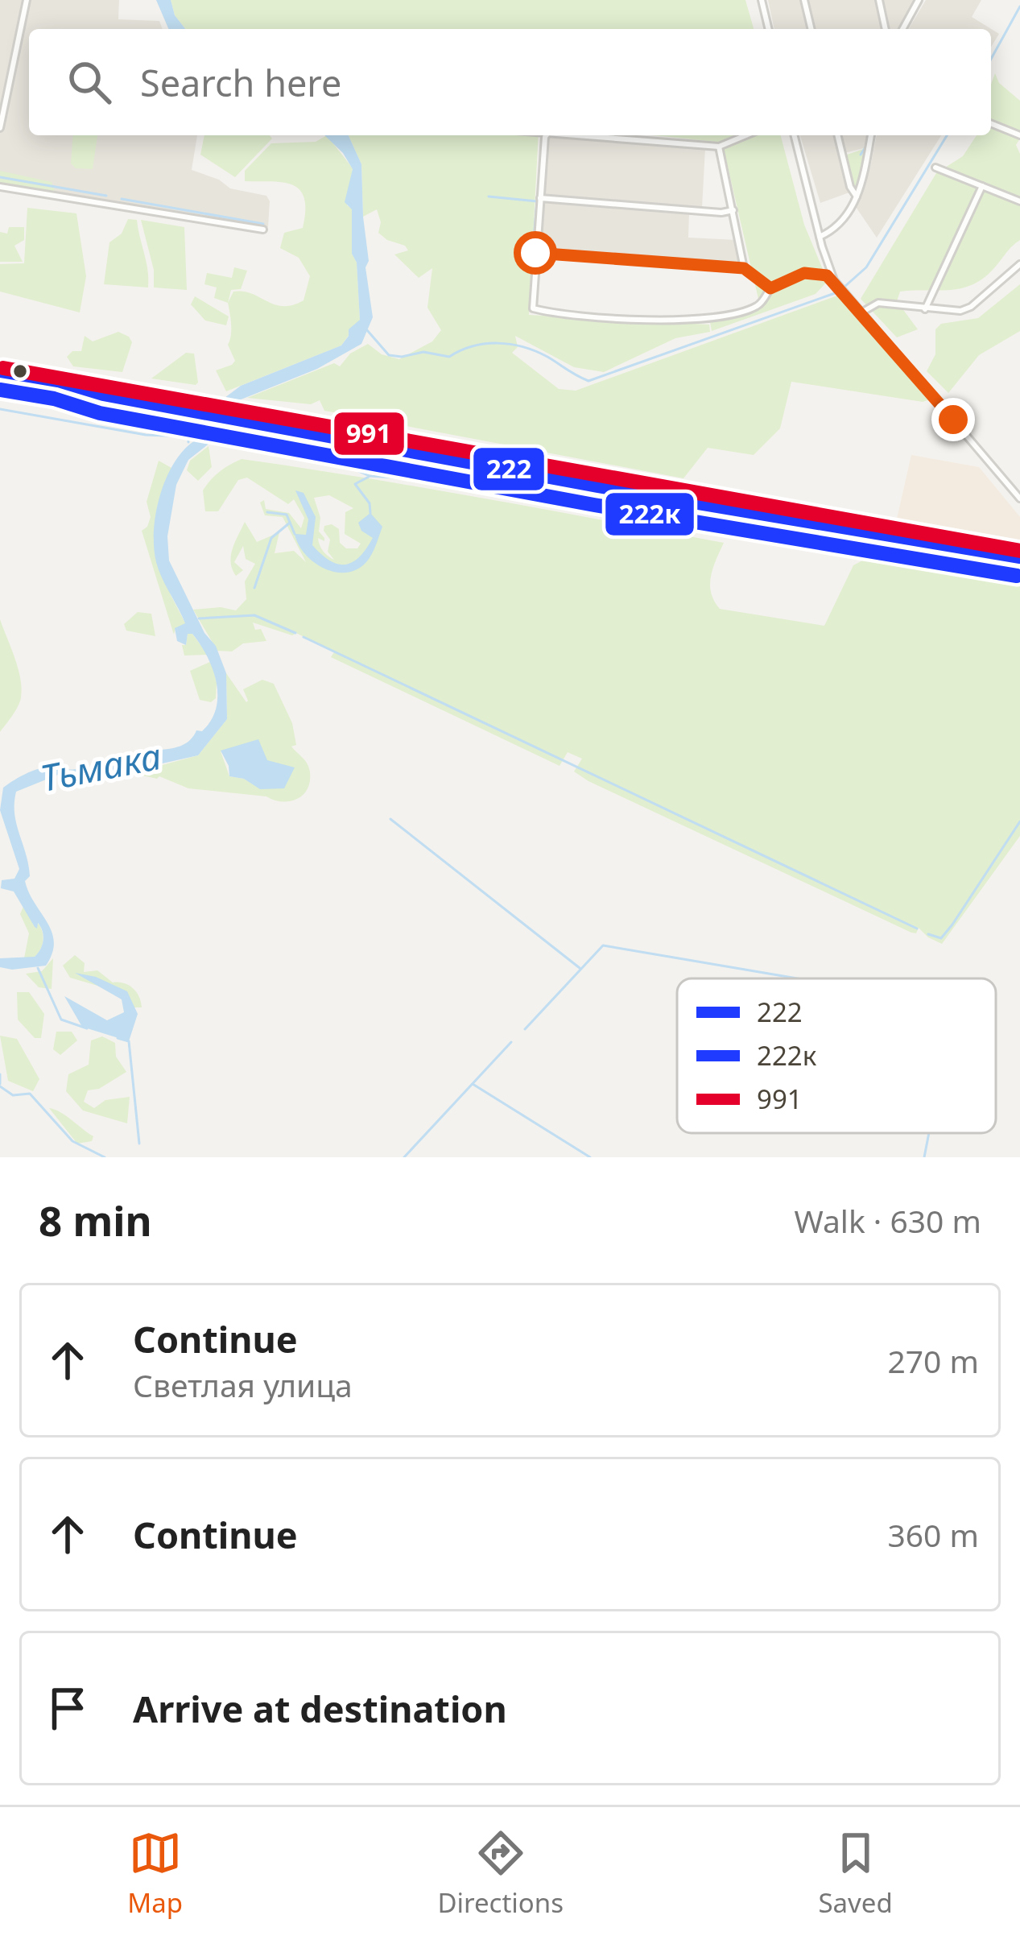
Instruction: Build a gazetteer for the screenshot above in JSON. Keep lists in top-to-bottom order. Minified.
{"water":["Тьмака"],"lines":["transit line 991","transit line 222","transit line 222к"],"legend":["222","222к","991"],"page":{"search":"Search here","heading":["8 min","Walk · 630 m"],"list":[["Continue","Светлая улица","270 m"],["Continue","360 m"],"Arrive at destination"],"nav":["Map","Directions","Saved"]}}
